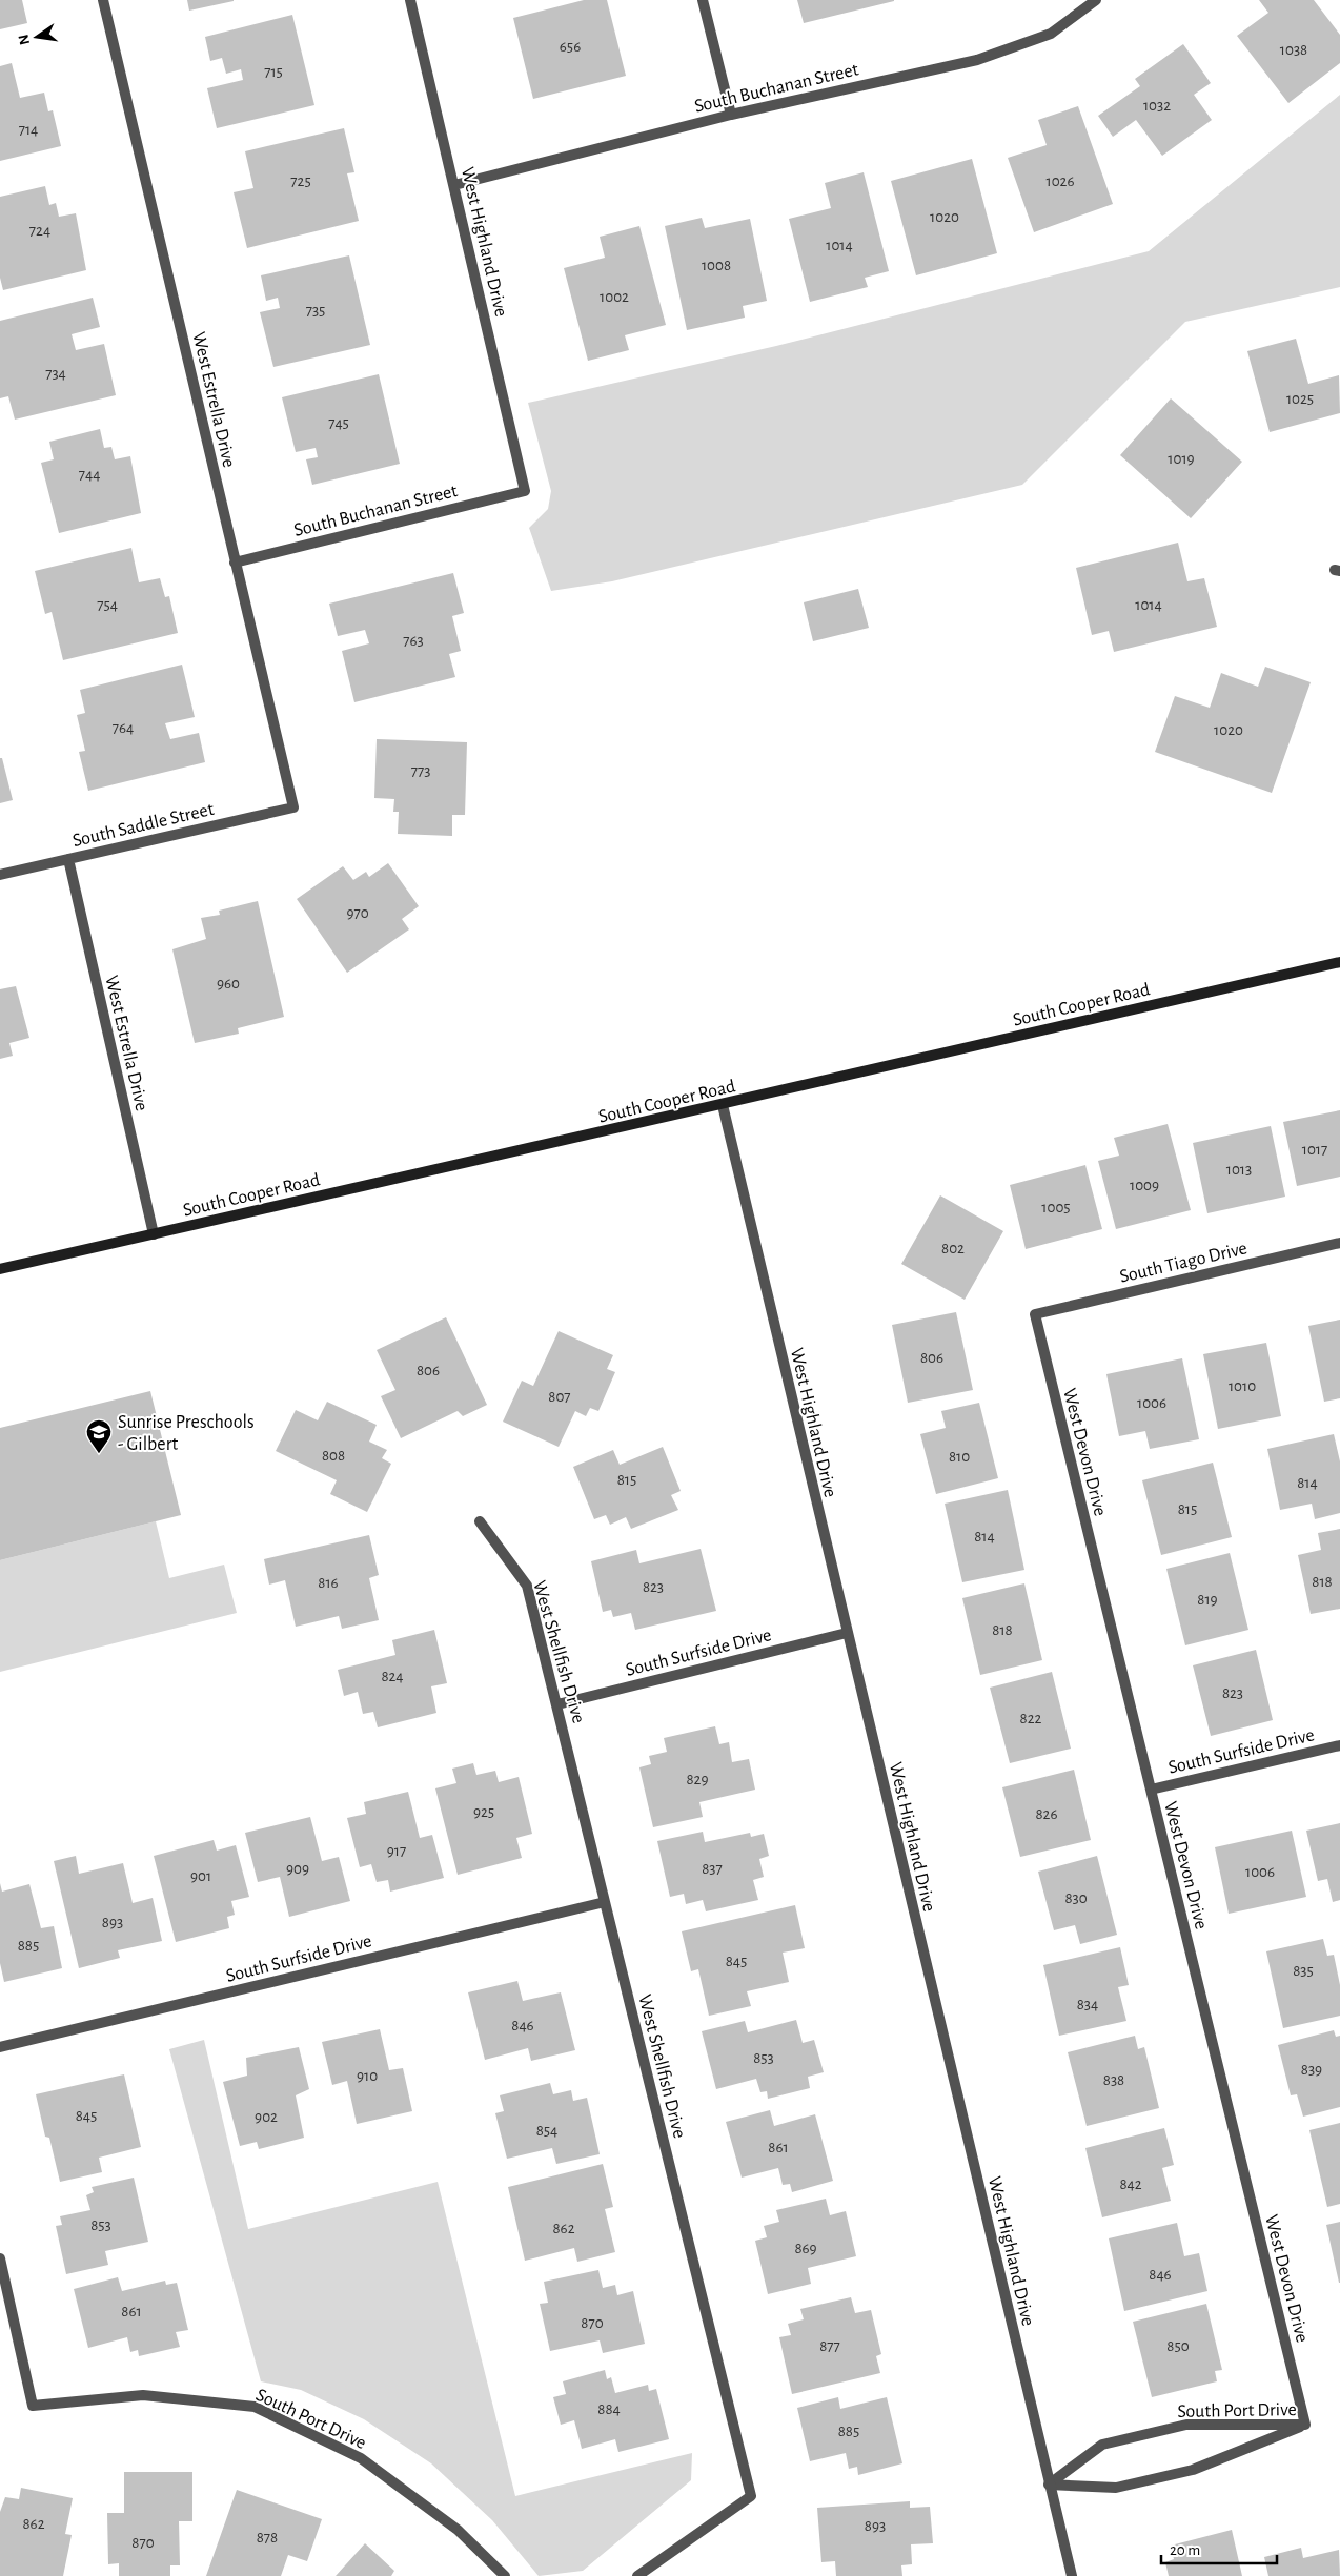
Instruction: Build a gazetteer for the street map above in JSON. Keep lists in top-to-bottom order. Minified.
{"streets":{"main road":["South Cooper Road"],"street":["South Buchanan Street","West Highland Drive","West Estrella Drive","South Saddle Street","South Tiago Drive","West Devon Drive","West Shellfish Drive","South Surfside Drive","South Port Drive"]},"crossings":[["South Buchanan Street","West Highland Drive"],["South Buchanan Street","West Estrella Drive"],["West Highland Drive","South Cooper Road"],["West Highland Drive","South Surfside Drive"],["West Highland Drive","South Port Drive"],["West Estrella Drive","South Saddle Street"],["West Estrella Drive","South Cooper Road"],["South Tiago Drive","West Devon Drive"],["West Devon Drive","South Surfside Drive"],["West Devon Drive","South Port Drive"],["West Shellfish Drive","South Surfside Drive"]],"places":{"school or university":["Sunrise Preschools - Gilbert"]},"house_numbers":["656","1038","715","1032","714","725","1026","1020","724","1014","1008","1002","735","734","1025","745","1019","744","754","1014","763","764","1020","773","970","960","1017","1013","1009","1005","802","806","806","1010","807","1006","808","810","815","814","815","814","818","816","823","819","818","824","823","822","829","925","826","917","909","837","1006","901","830","893","885","845","835","834","846","853","839","910","838","845","902","854","861","842","853","862","869","846","861","870","877","850","884","885","862","893","878","870"],"scale_bar":"20 m","north":"left"}
